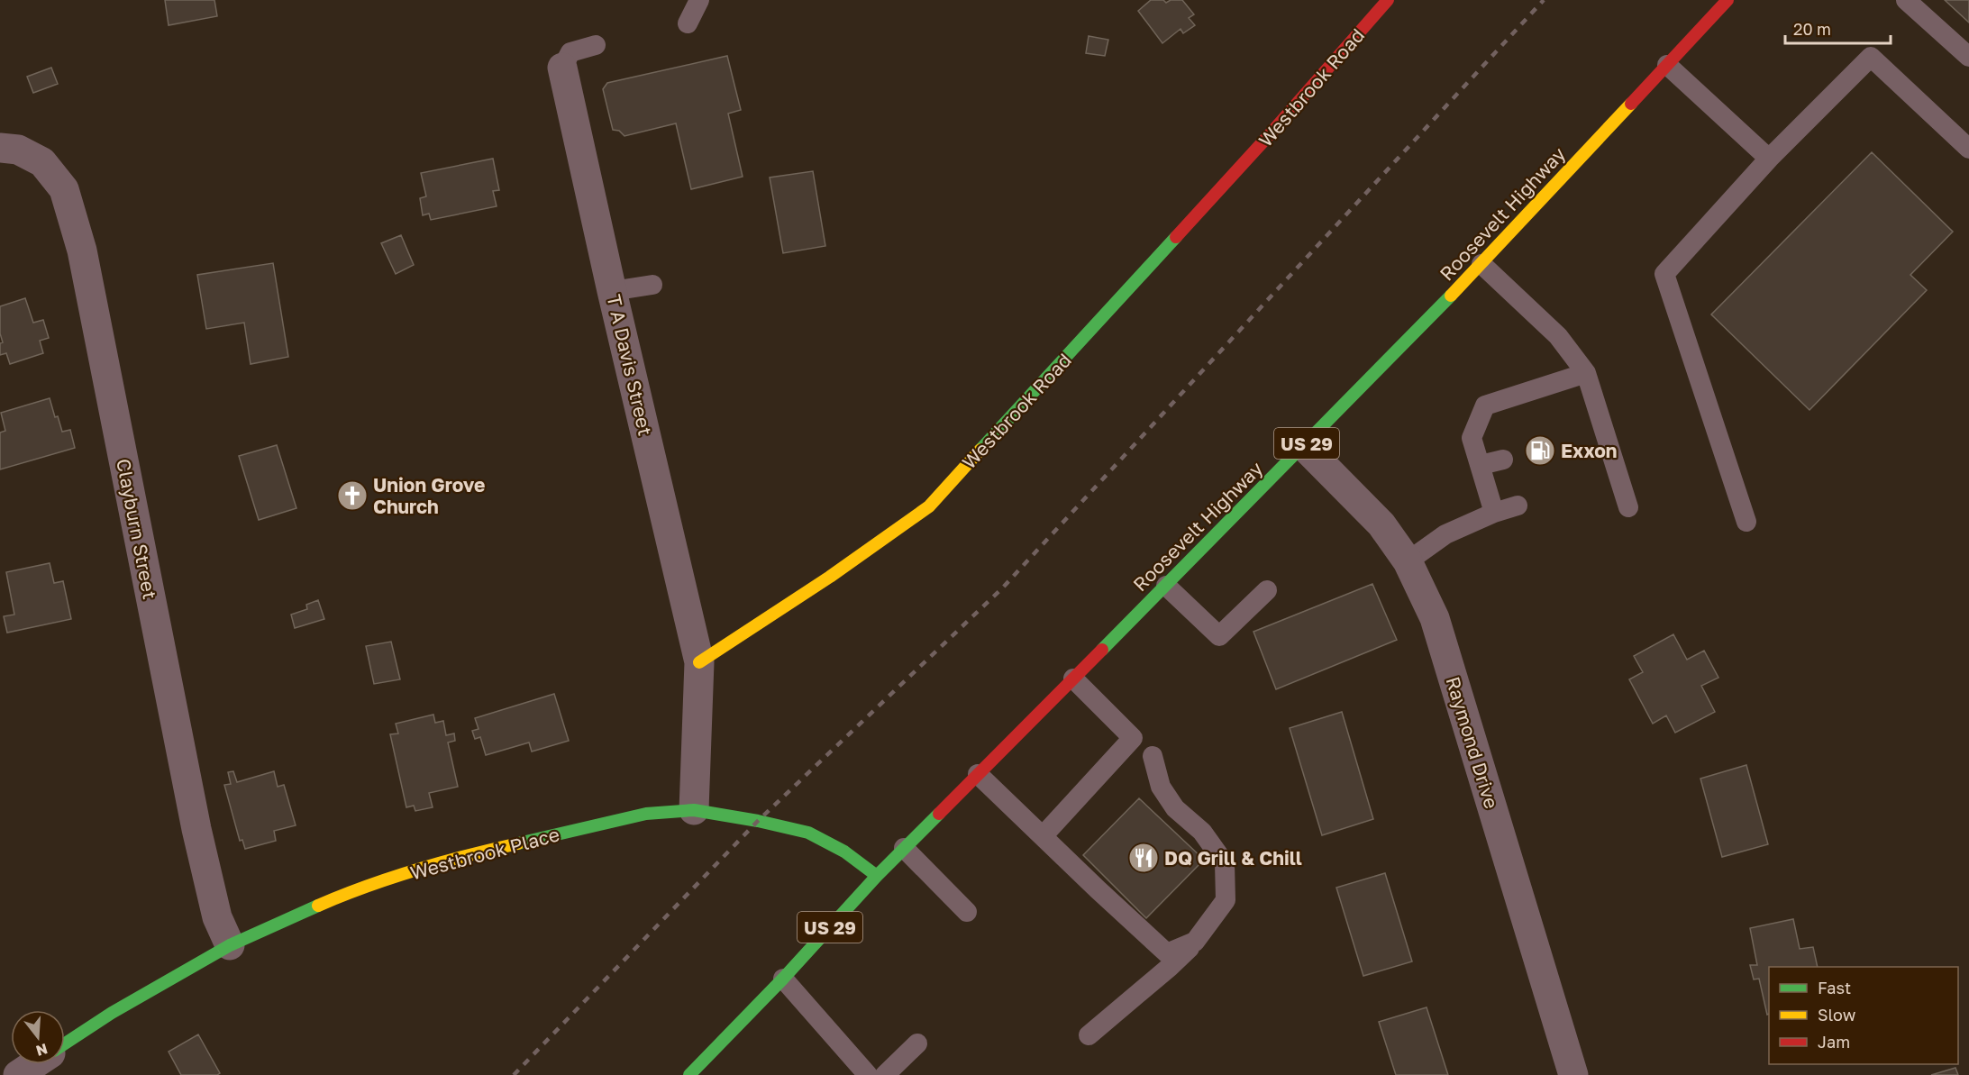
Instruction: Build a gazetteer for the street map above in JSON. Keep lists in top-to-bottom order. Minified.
{"streets":{"street":["Westbrook Road","Roosevelt Highway","T A Davis Street","US 29","Clayburn Street","Raymond Drive","Westbrook Place"]},"crossings":[["Westbrook Road","T A Davis Street"],["Roosevelt Highway","Raymond Drive"],["Roosevelt Highway","Westbrook Place"],["Clayburn Street","Westbrook Place"]],"places":{"fuel station":["Exxon"],"church":["Union Grove Church"],"restaurant":["DQ Grill & Chill"]},"legend":["Fast","Slow","Jam"],"scale_bar":"20 m","north":"bottom"}
